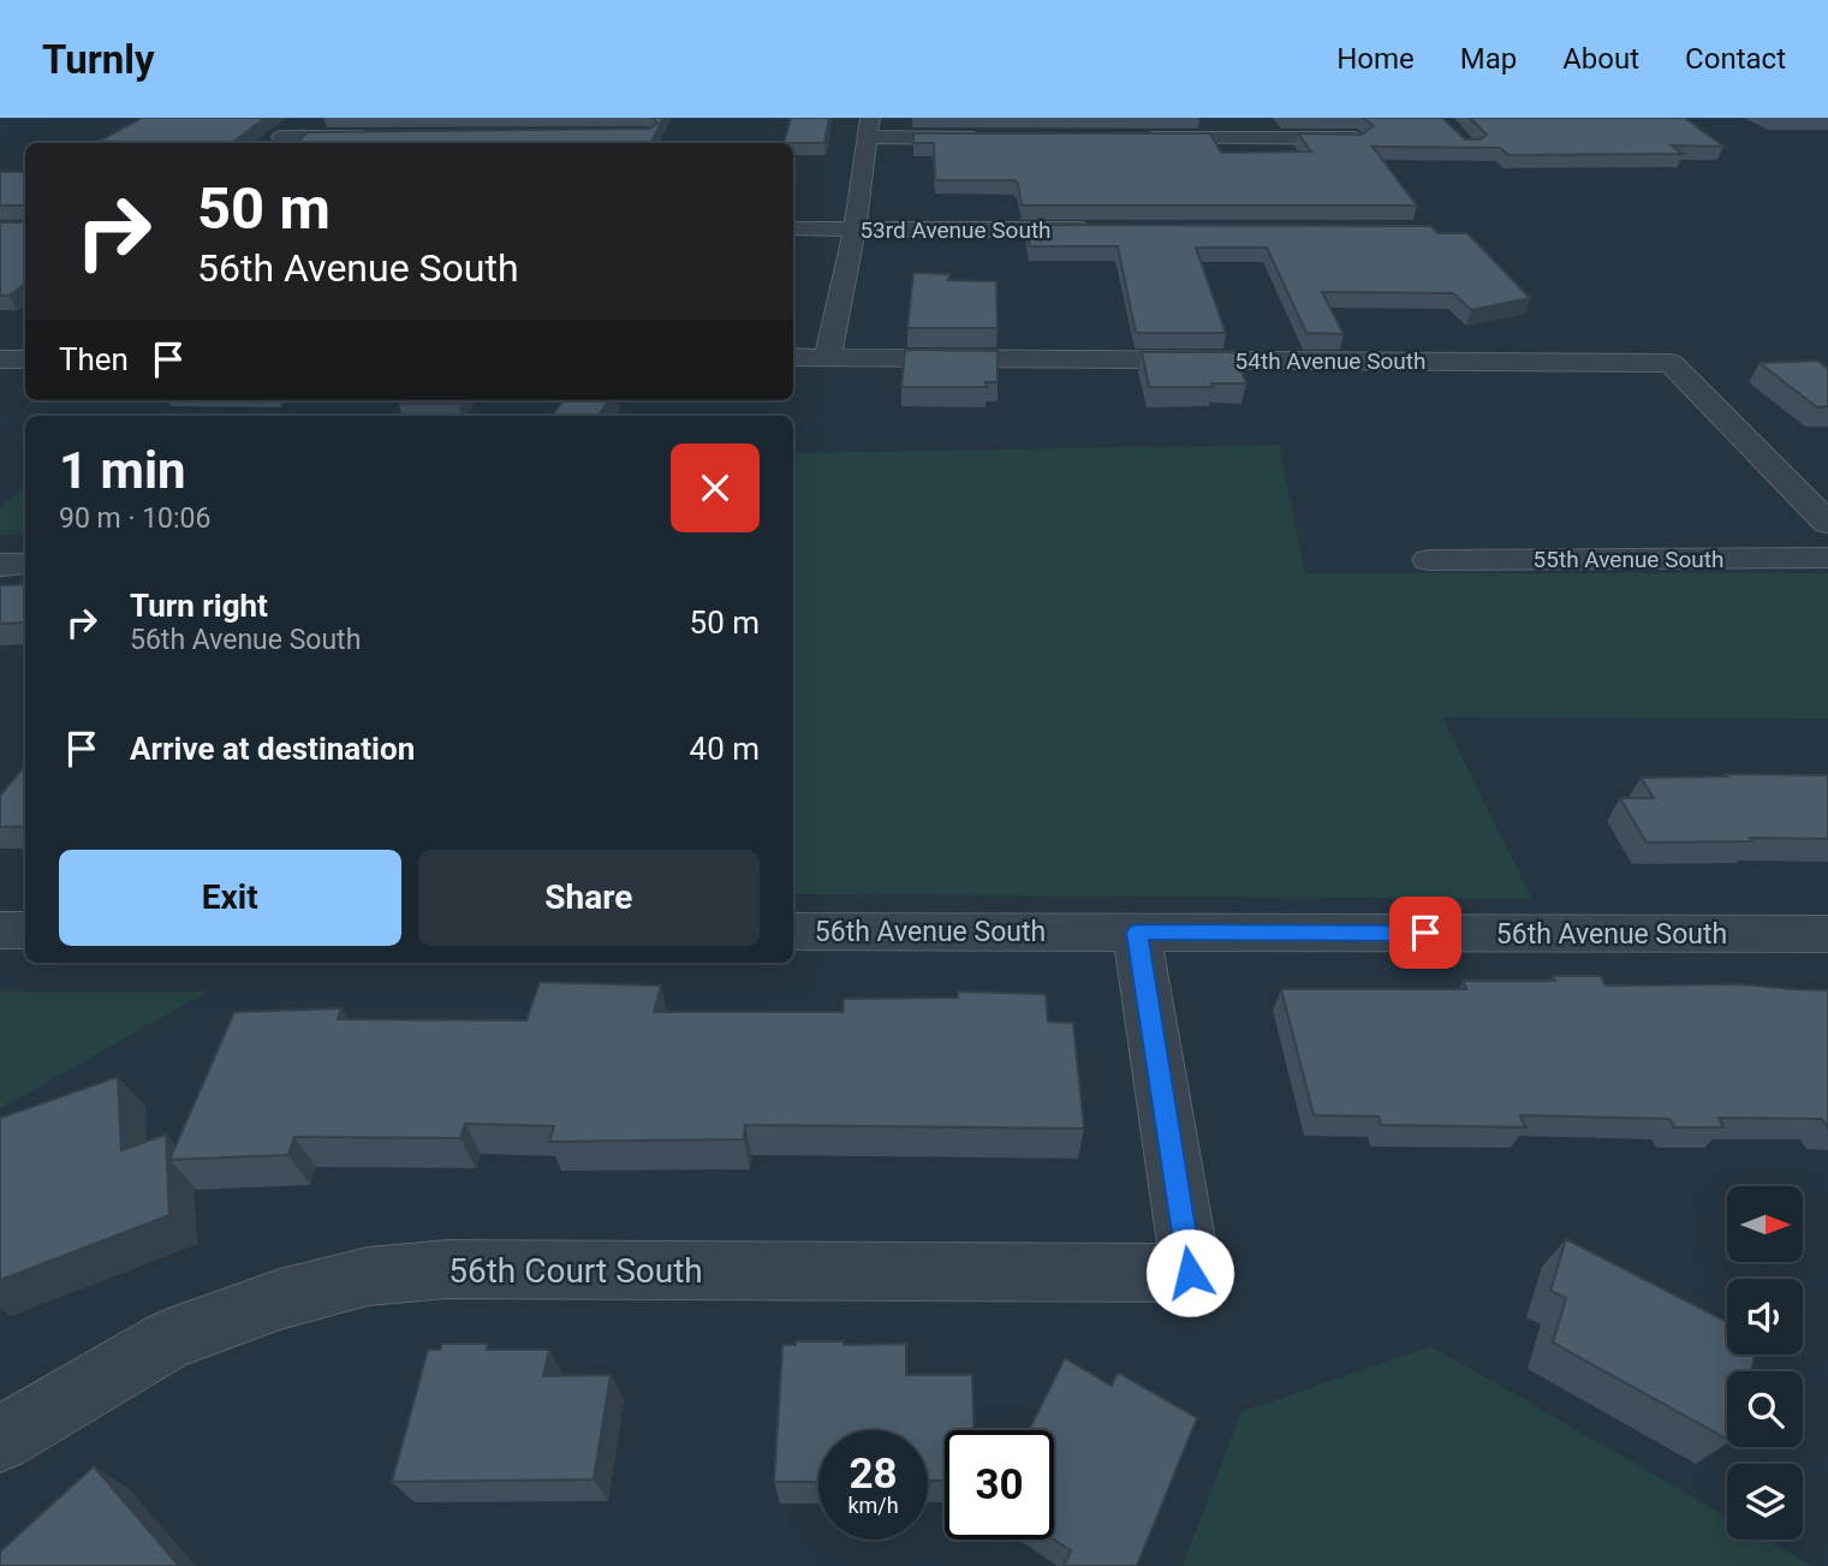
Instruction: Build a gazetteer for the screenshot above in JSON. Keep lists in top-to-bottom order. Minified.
{"streets":{"street":["53rd Avenue South","54th Avenue South","55th Avenue South","56th Avenue South","56th Court South"]},"crossings":[["56th Avenue South","56th Court South"]],"north":"right","page":{"header":"Turnly","nav":["Home","Map","About","Contact"],"turn":["50 m","56th Avenue South"],"then":"Then","heading":["1 min","90 m · 10:06"],"list":[{"name":"Turn right","note":"56th Avenue South","value":"50 m"},{"name":"Arrive at destination","value":"40 m"}],"buttons":["Exit","Share"],"speed":"28 km/h","limit":"30"}}
